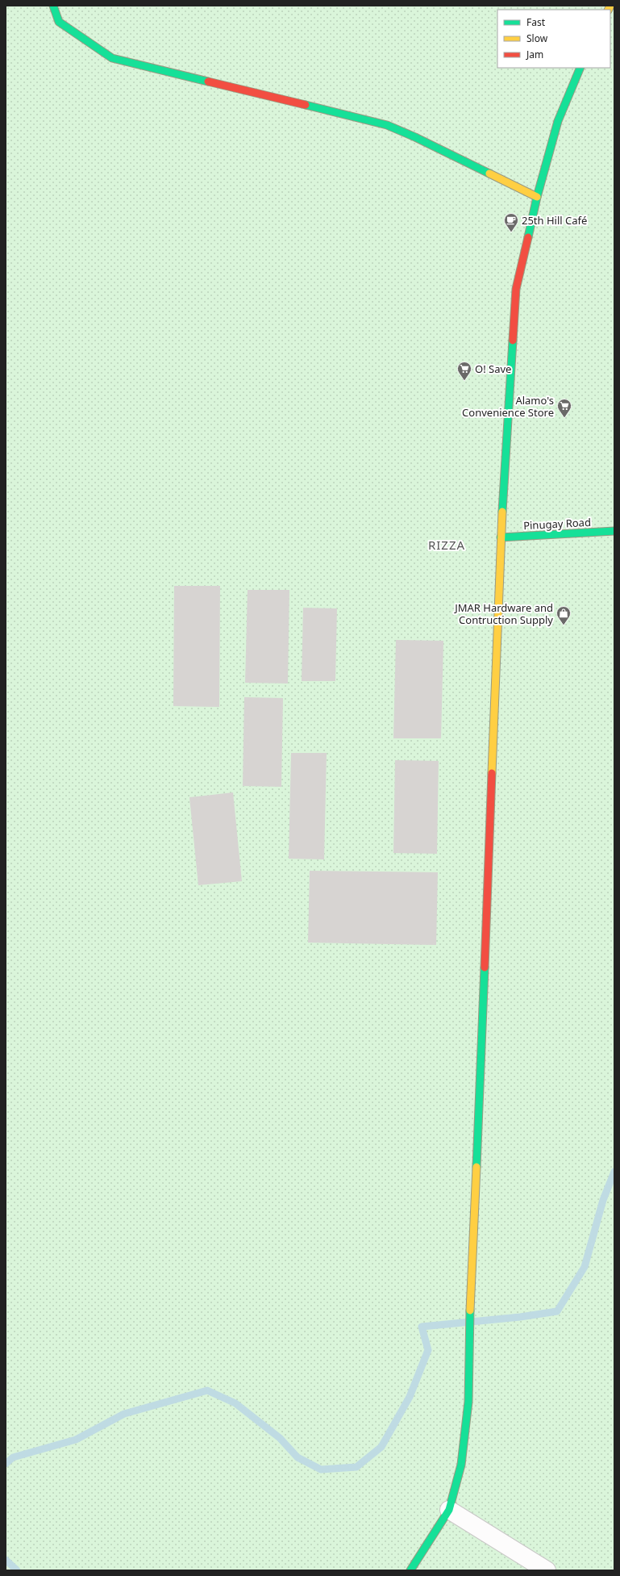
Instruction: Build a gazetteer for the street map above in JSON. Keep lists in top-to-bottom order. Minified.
{"streets":{"main road":["Pinugay Road"]},"districts":["RIZZA"],"places":{"cafe":["25th Hill Café"],"supermarket":["O! Save","Alamo's Convenience Store"],"shop":["JMAR Hardware and Contruction Supply"]},"legend":["Fast","Slow","Jam"]}
